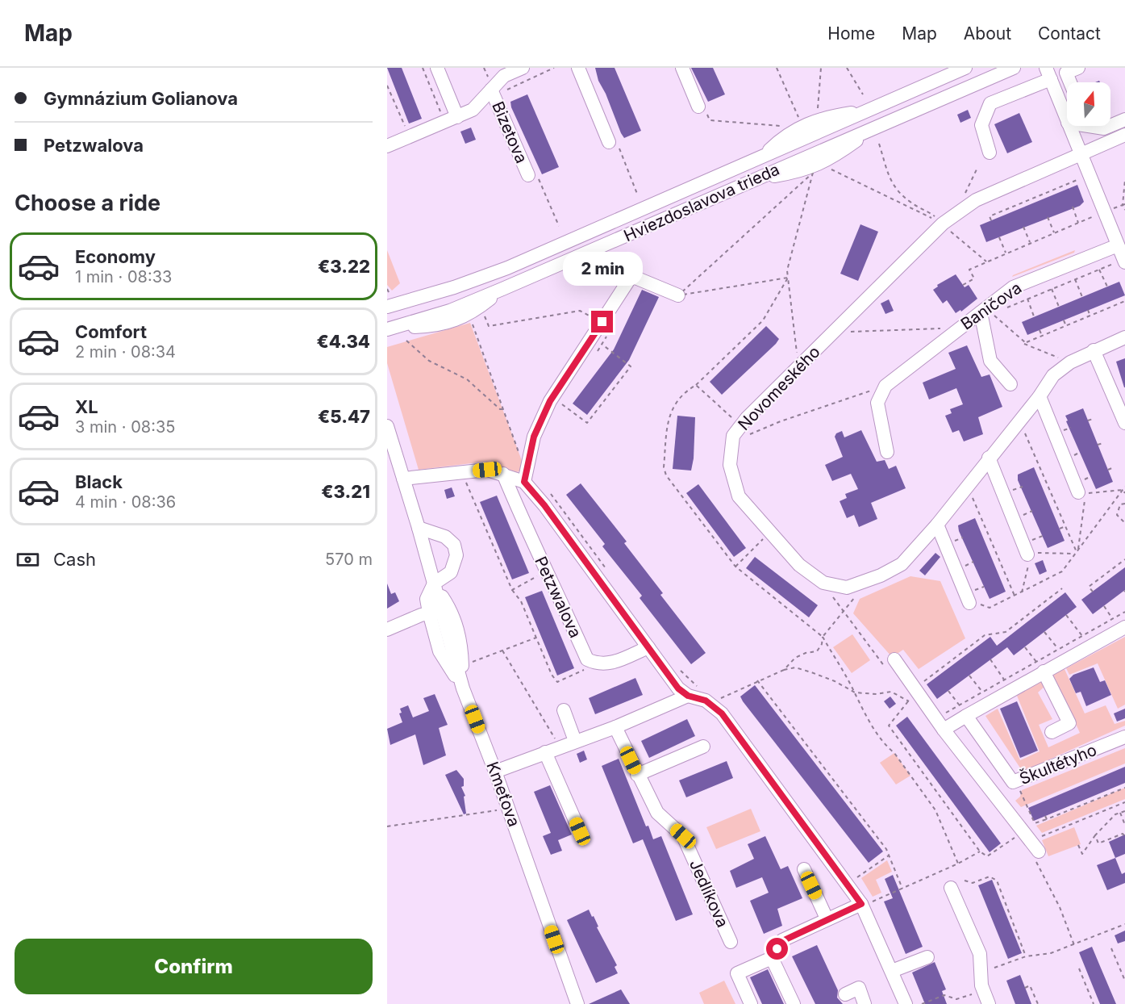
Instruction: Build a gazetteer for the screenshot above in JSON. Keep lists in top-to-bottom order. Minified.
{"streets":{"street":["Bizetova","Hviezdoslavova trieda","Baničova","Novomeského","Petzwalova","Škultétyho","Kmeťova","Jedlíkova"]},"north":"top","page":{"header":"Map","nav":["Home","Map","About","Contact"],"banner":["Gymnázium Golianova","Petzwalova"],"heading":"Choose a ride","list":[{"name":"Economy","note":"1 min · 08:33","value":"€3.22"},{"name":"Comfort","note":"2 min · 08:34","value":"€4.34"},{"name":"XL","note":"3 min · 08:35","value":"€5.47"},{"name":"Black","note":"4 min · 08:36","value":"€3.21"}],"bubble":"2 min","pay":["Cash","570 m"],"buttons":"Confirm"}}
